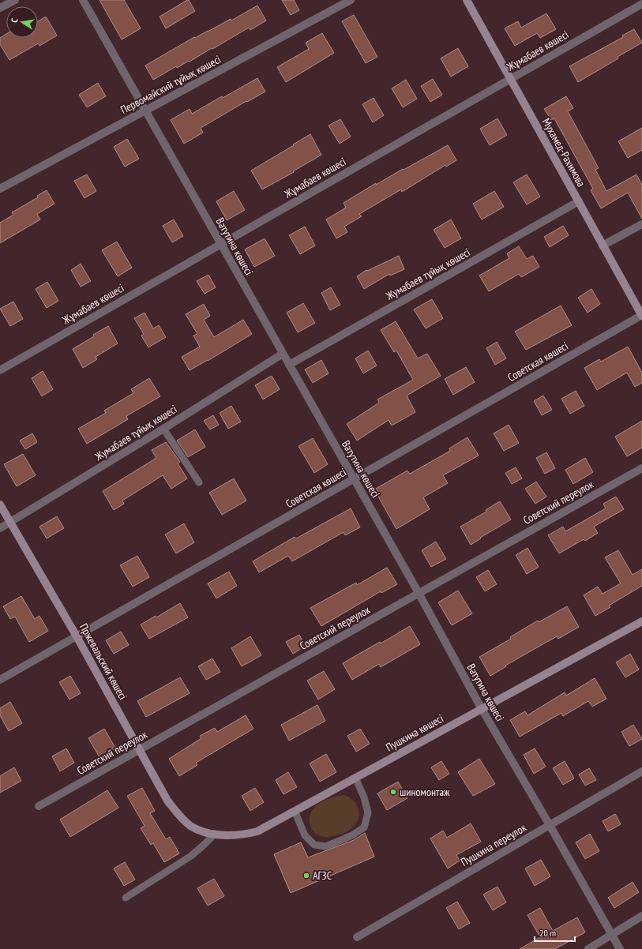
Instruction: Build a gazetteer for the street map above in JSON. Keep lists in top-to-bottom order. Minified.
{"streets":{"street":["Жұмабаев көшесі","Первомайский тұйық көшесі","Мухамед-Рахимова","Ватутина көшесі","Жумабаев тұйық көшесі","Советская көшесі","Советский переулок","Пржевальский көшесі","Пушкина көшесі","Пушкина переулок"]},"crossings":[["Жұмабаев көшесі","Мухамед-Рахимова"],["Жұмабаев көшесі","Ватутина көшесі"],["Первомайский тұйық көшесі","Ватутина көшесі"],["Мухамед-Рахимова","Жумабаев тұйық көшесі"],["Мухамед-Рахимова","Советская көшесі"],["Ватутина көшесі","Жумабаев тұйық көшесі"],["Ватутина көшесі","Советская көшесі"],["Ватутина көшесі","Советский переулок"],["Ватутина көшесі","Пушкина көшесі"],["Ватутина көшесі","Пушкина переулок"],["Жумабаев тұйық көшесі","Пржевальский көшесі"],["Советская көшесі","Пржевальский көшесі"],["Советский переулок","Пржевальский көшесі"],["Пржевальский көшесі","Пушкина көшесі"]],"places":["шиномонтаж","АГЗС"],"scale_bar":"20 m","north":"left"}
